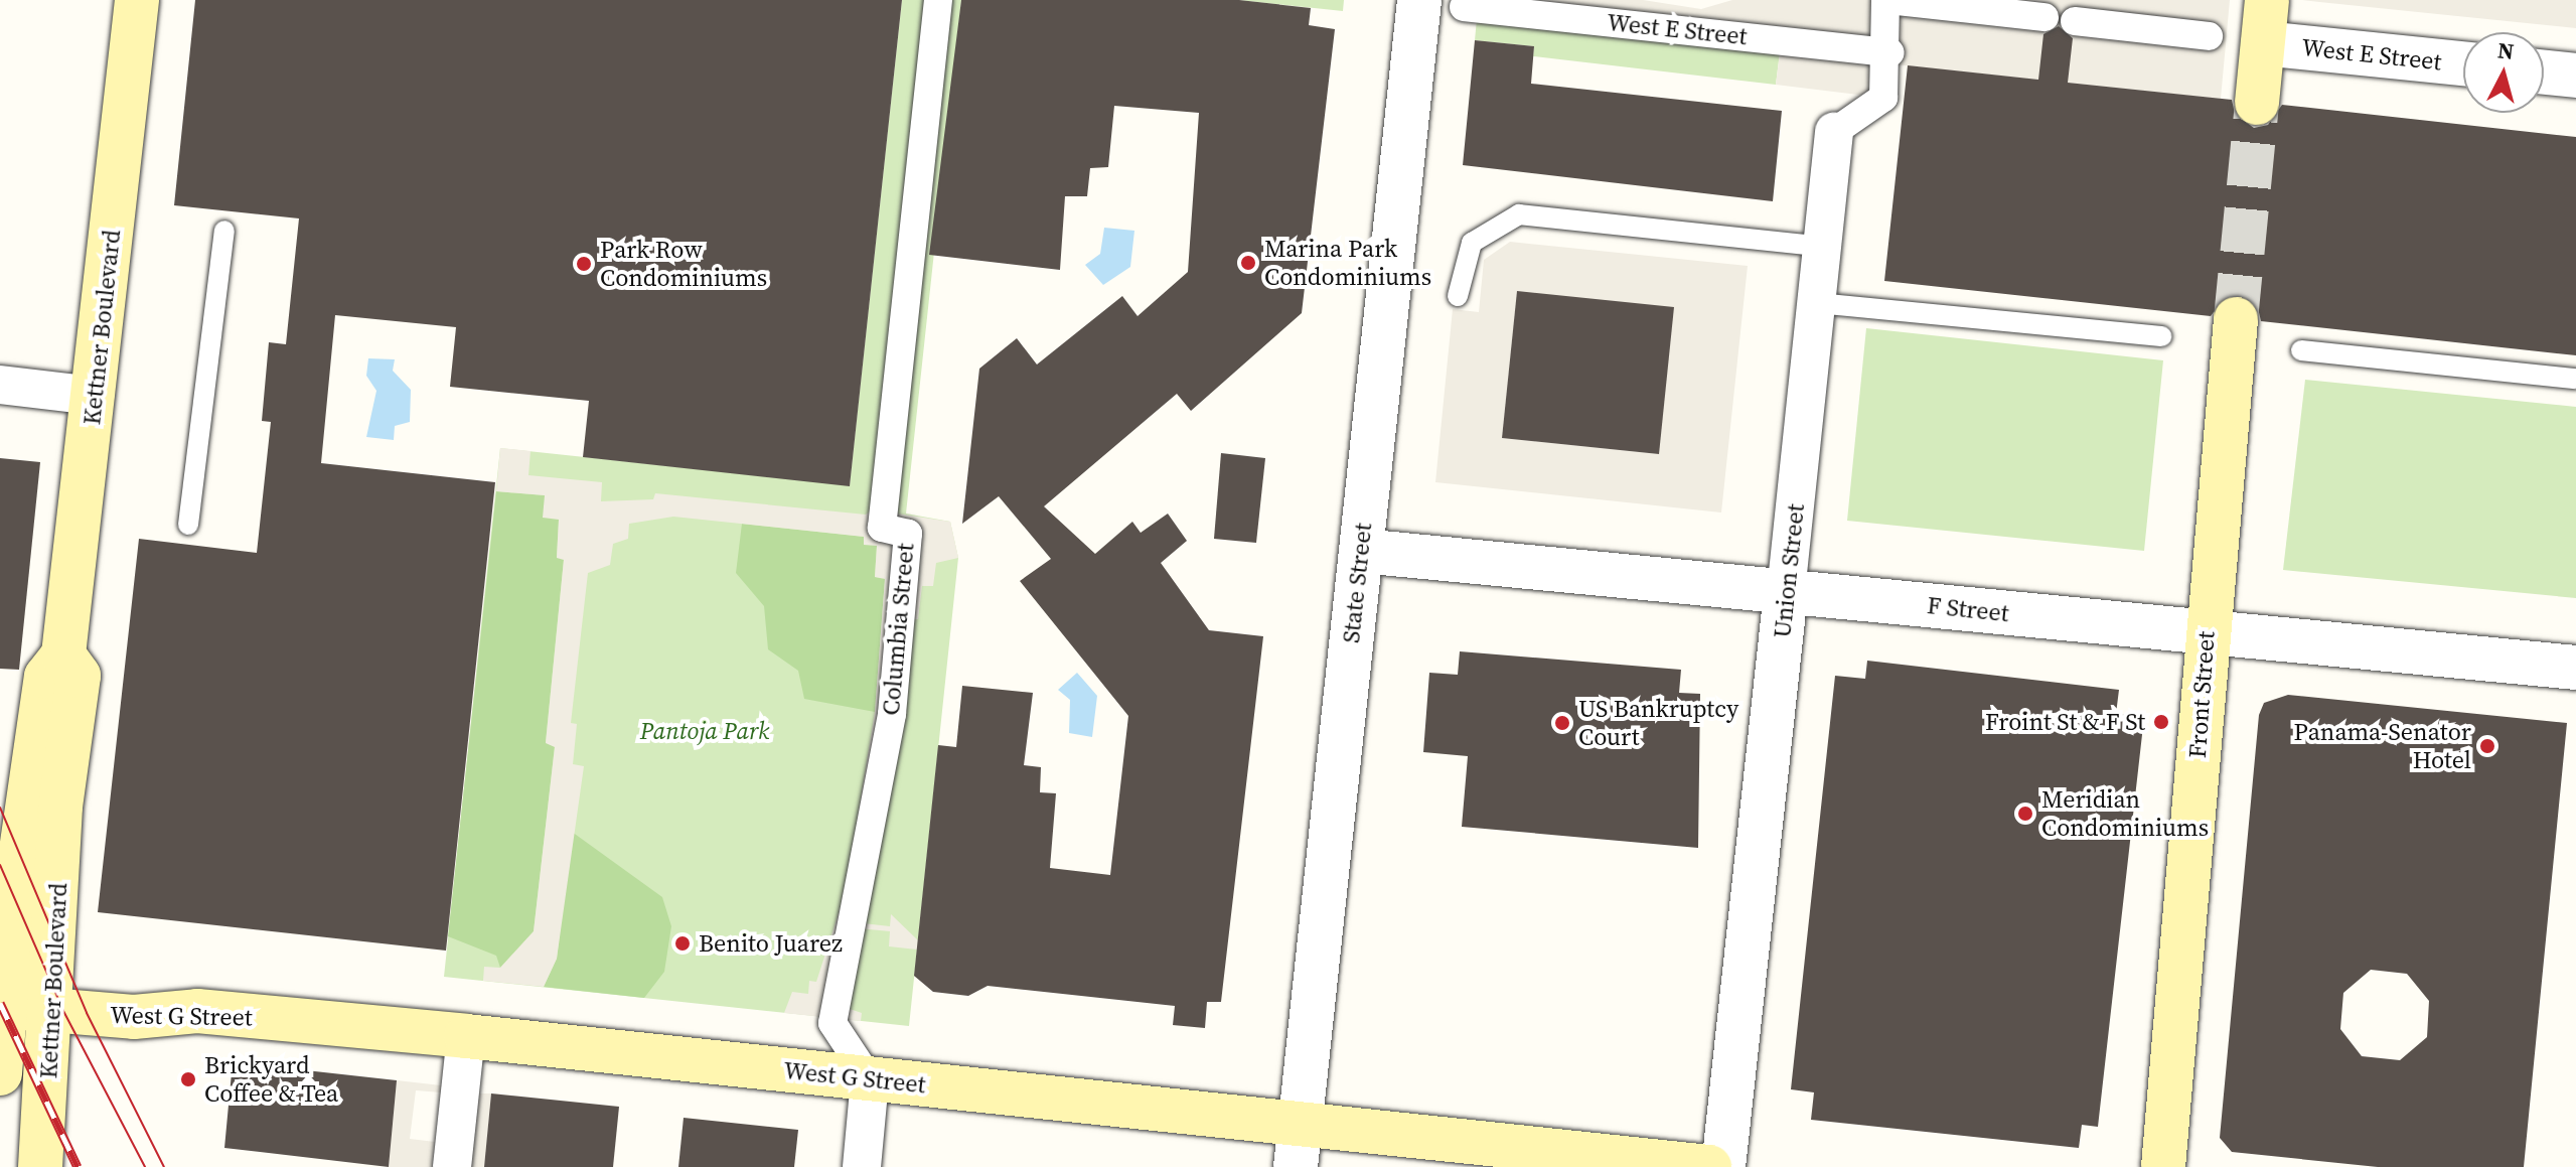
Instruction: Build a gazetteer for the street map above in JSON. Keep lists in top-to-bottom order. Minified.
{"streets":{"main road":["Kettner Boulevard","Front Street","West G Street"],"street":["West E Street","Union Street","State Street","F Street","Columbia Street"]},"crossings":[["West E Street","Union Street"],["Kettner Boulevard","West G Street"],["Union Street","F Street"],["State Street","F Street"],["State Street","West G Street"],["F Street","Front Street"],["Columbia Street","West G Street"]],"parks":["Pantoja Park"],"places":["Marina Park Condominiums","Park Row Condominiums","Froint St & F St","US Bankruptcy Court","Panama-Senator Hotel","Meridian Condominiums","Benito Juarez","Brickyard Coffee & Tea"],"north":"top"}
